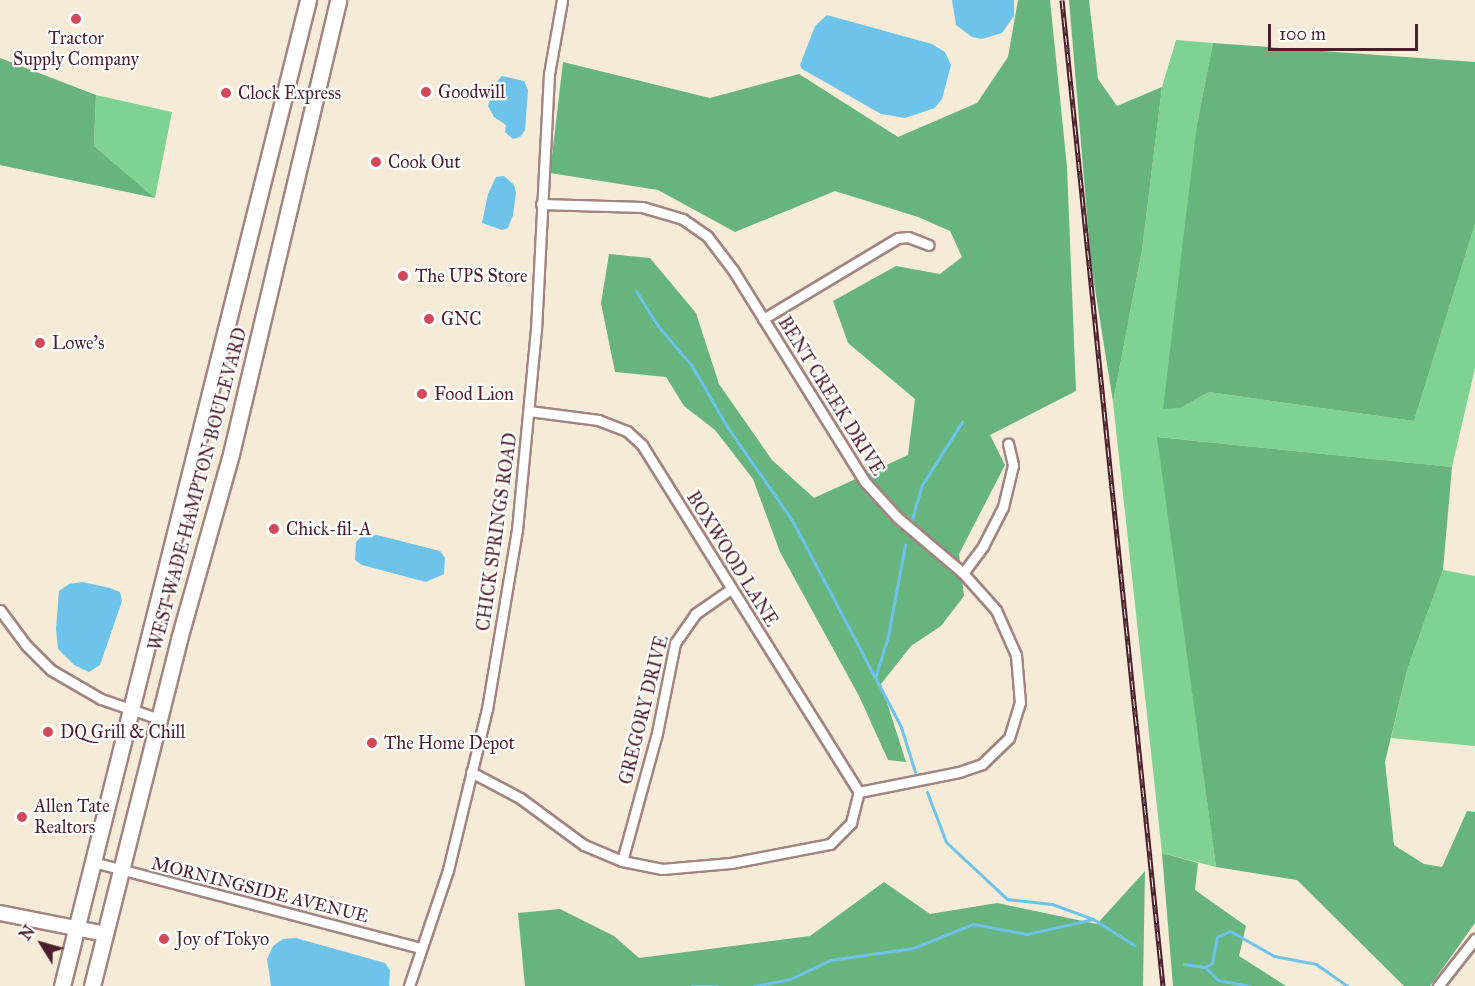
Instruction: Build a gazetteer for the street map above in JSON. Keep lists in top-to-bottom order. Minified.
{"streets":{"main road":["WEST WADE HAMPTON BOULEVARD"],"street":["BENT CREEK DRIVE","CHICK SPRINGS ROAD","BOXWOOD LANE","GREGORY DRIVE","MORNINGSIDE AVENUE"]},"crossings":[["BENT CREEK DRIVE","CHICK SPRINGS ROAD"],["BENT CREEK DRIVE","BOXWOOD LANE"],["WEST WADE HAMPTON BOULEVARD","MORNINGSIDE AVENUE"],["CHICK SPRINGS ROAD","BOXWOOD LANE"],["CHICK SPRINGS ROAD","MORNINGSIDE AVENUE"],["BOXWOOD LANE","GREGORY DRIVE"]],"places":["Tractor Supply Company","Goodwill","Clock Express","Cook Out","The UPS Store","GNC","Lowe's","Food Lion","Chick-fil-A","DQ Grill & Chill","The Home Depot","Allen Tate Realtors","Joy of Tokyo"],"scale_bar":"100 m","north":"top left"}
